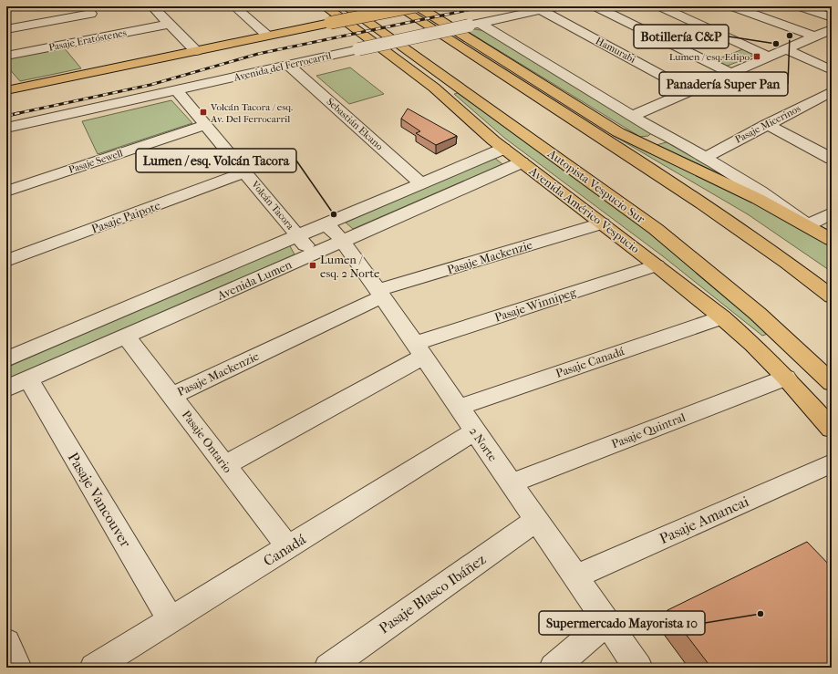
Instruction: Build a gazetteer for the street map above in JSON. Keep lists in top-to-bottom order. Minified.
{"streets":{"main road":["Autopista Vespucio Sur","Avenida Américo Vespucio"],"street":["Pasaje Eratóstenes","Hamurabi","Avenida del Ferrocarril","Sebastián Elcano","Pasaje Micerinos","Pasaje Sewell","Volcán Tacora","Pasaje Paipote","Pasaje Mackenzie","Avenida Lumen","Pasaje Winnipeg","Pasaje Canadá","Pasaje Quintral","Pasaje Ontario","2 Norte","Pasaje Vancouver","Pasaje Amancai","Canadá","Pasaje Blasco Ibáñez"]},"crossings":[["Hamurabi","Avenida del Ferrocarril"],["Avenida del Ferrocarril","Sebastián Elcano"],["Avenida del Ferrocarril","Volcán Tacora"],["Sebastián Elcano","Avenida Lumen"],["Pasaje Sewell","Volcán Tacora"],["Volcán Tacora","Pasaje Paipote"],["Volcán Tacora","Avenida Lumen"],["Avenida Américo Vespucio","Pasaje Mackenzie"],["Avenida Américo Vespucio","Avenida Lumen"],["Avenida Américo Vespucio","Pasaje Winnipeg"],["Avenida Américo Vespucio","Pasaje Canadá"],["Avenida Américo Vespucio","Pasaje Quintral"],["Pasaje Mackenzie","Pasaje Ontario"],["Pasaje Mackenzie","2 Norte"],["Avenida Lumen","Pasaje Ontario"],["Avenida Lumen","2 Norte"],["Avenida Lumen","Pasaje Vancouver"],["Pasaje Winnipeg","Pasaje Ontario"],["Pasaje Winnipeg","2 Norte"],["Pasaje Canadá","2 Norte"],["Pasaje Quintral","2 Norte"],["Pasaje Ontario","Canadá"],["2 Norte","Pasaje Amancai"],["2 Norte","Canadá"],["2 Norte","Pasaje Blasco Ibáñez"],["Pasaje Vancouver","Canadá"]],"places":{"other":["Panadería Super Pan","Botillería C&P","Lumen / esq. Volcán Tacora","Supermercado Mayorista 10"],"transit":["Lumen / esq. Edipo","Volcán Tacora / esq. Av. Del Ferrocarril","Lumen / esq. 2 Norte"]}}
